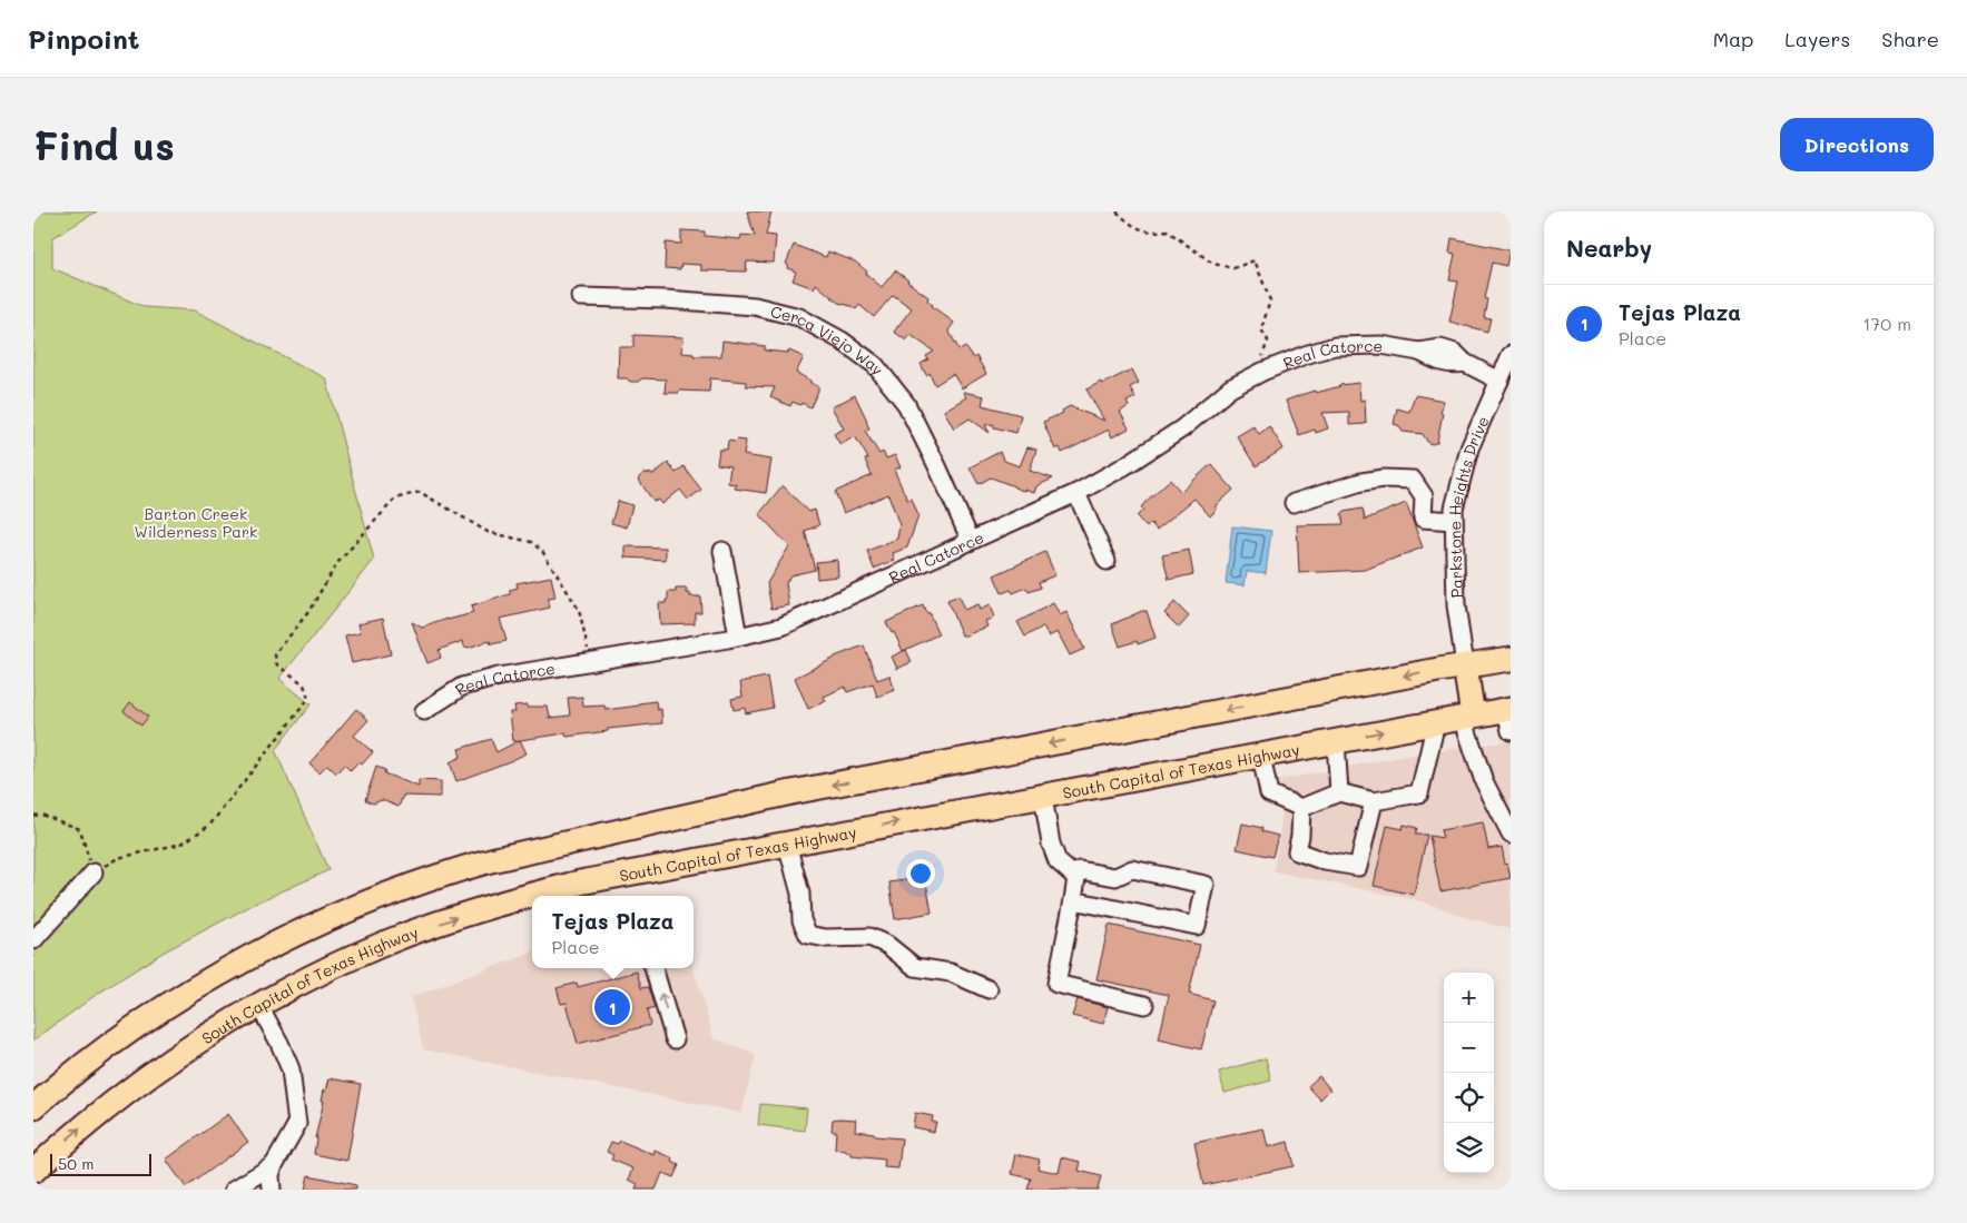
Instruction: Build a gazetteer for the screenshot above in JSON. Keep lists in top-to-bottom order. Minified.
{"streets":{"highway":["South Capital of Texas Highway"],"street":["Cerca Viejo Way","Real Catorce","Parkstone Heights Drive"]},"crossings":[["Cerca Viejo Way","Real Catorce"],["Real Catorce","Parkstone Heights Drive"]],"parks":["Barton Creek Wilderness Park"],"scale_bar":"50 m","page":{"header":"Pinpoint","nav":["Map","Layers","Share"],"buttons":"Directions","title":"Find us","heading":"Nearby","list":[{"mark":"1","name":"Tejas Plaza","note":"Place","value":"170 m"}],"popup":["Tejas Plaza","Place"],"map_buttons":["+","−"],"pins":"1","scale":"50 m"}}
